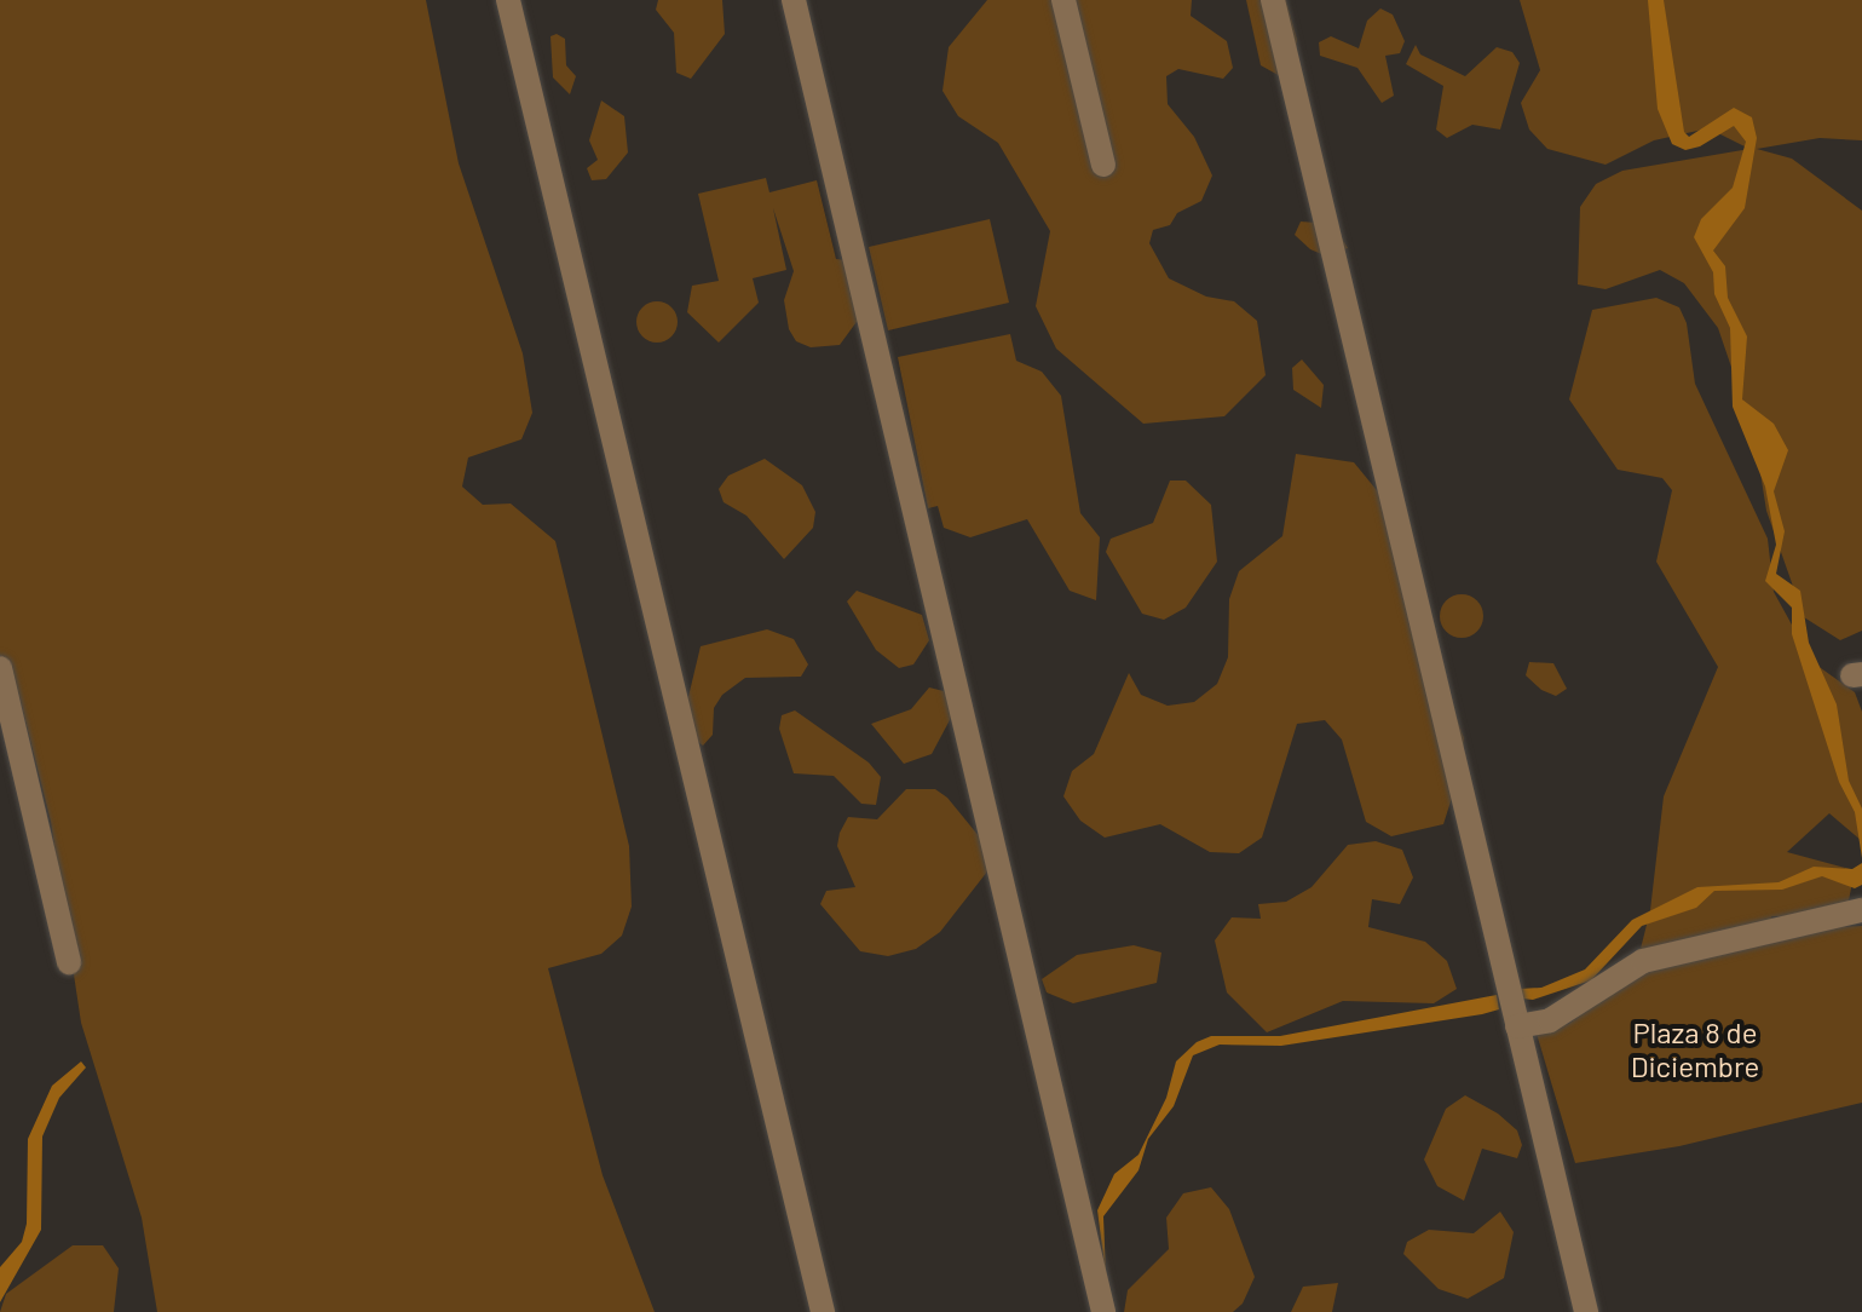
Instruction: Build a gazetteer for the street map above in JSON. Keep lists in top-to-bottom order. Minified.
{"parks":["Plaza 8 de Diciembre"]}
